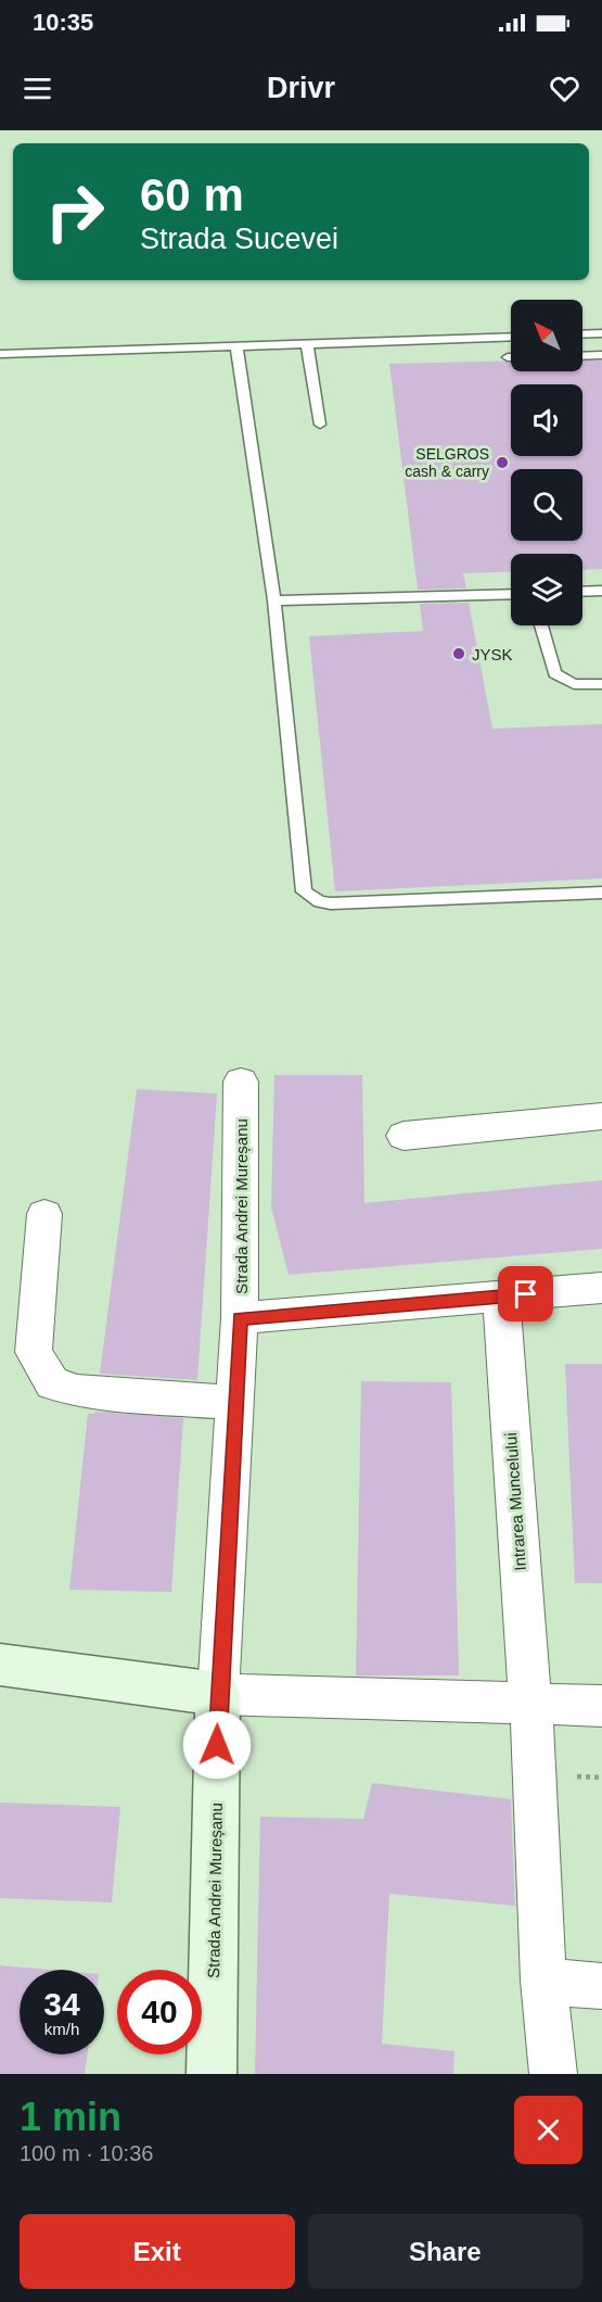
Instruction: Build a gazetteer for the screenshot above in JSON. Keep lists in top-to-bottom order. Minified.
{"streets":{"street":["Strada Andrei Mureșanu","Intrarea Muncelului"]},"places":["SELGROS cash & carry","JYSK"],"north":"top left","page":{"status":"10:35","header":"Drivr","turn":["60 m","Strada Sucevei"],"speed":"34 km/h","limit":"40","heading":["1 min","100 m · 10:36"],"buttons":["Exit","Share"]}}
